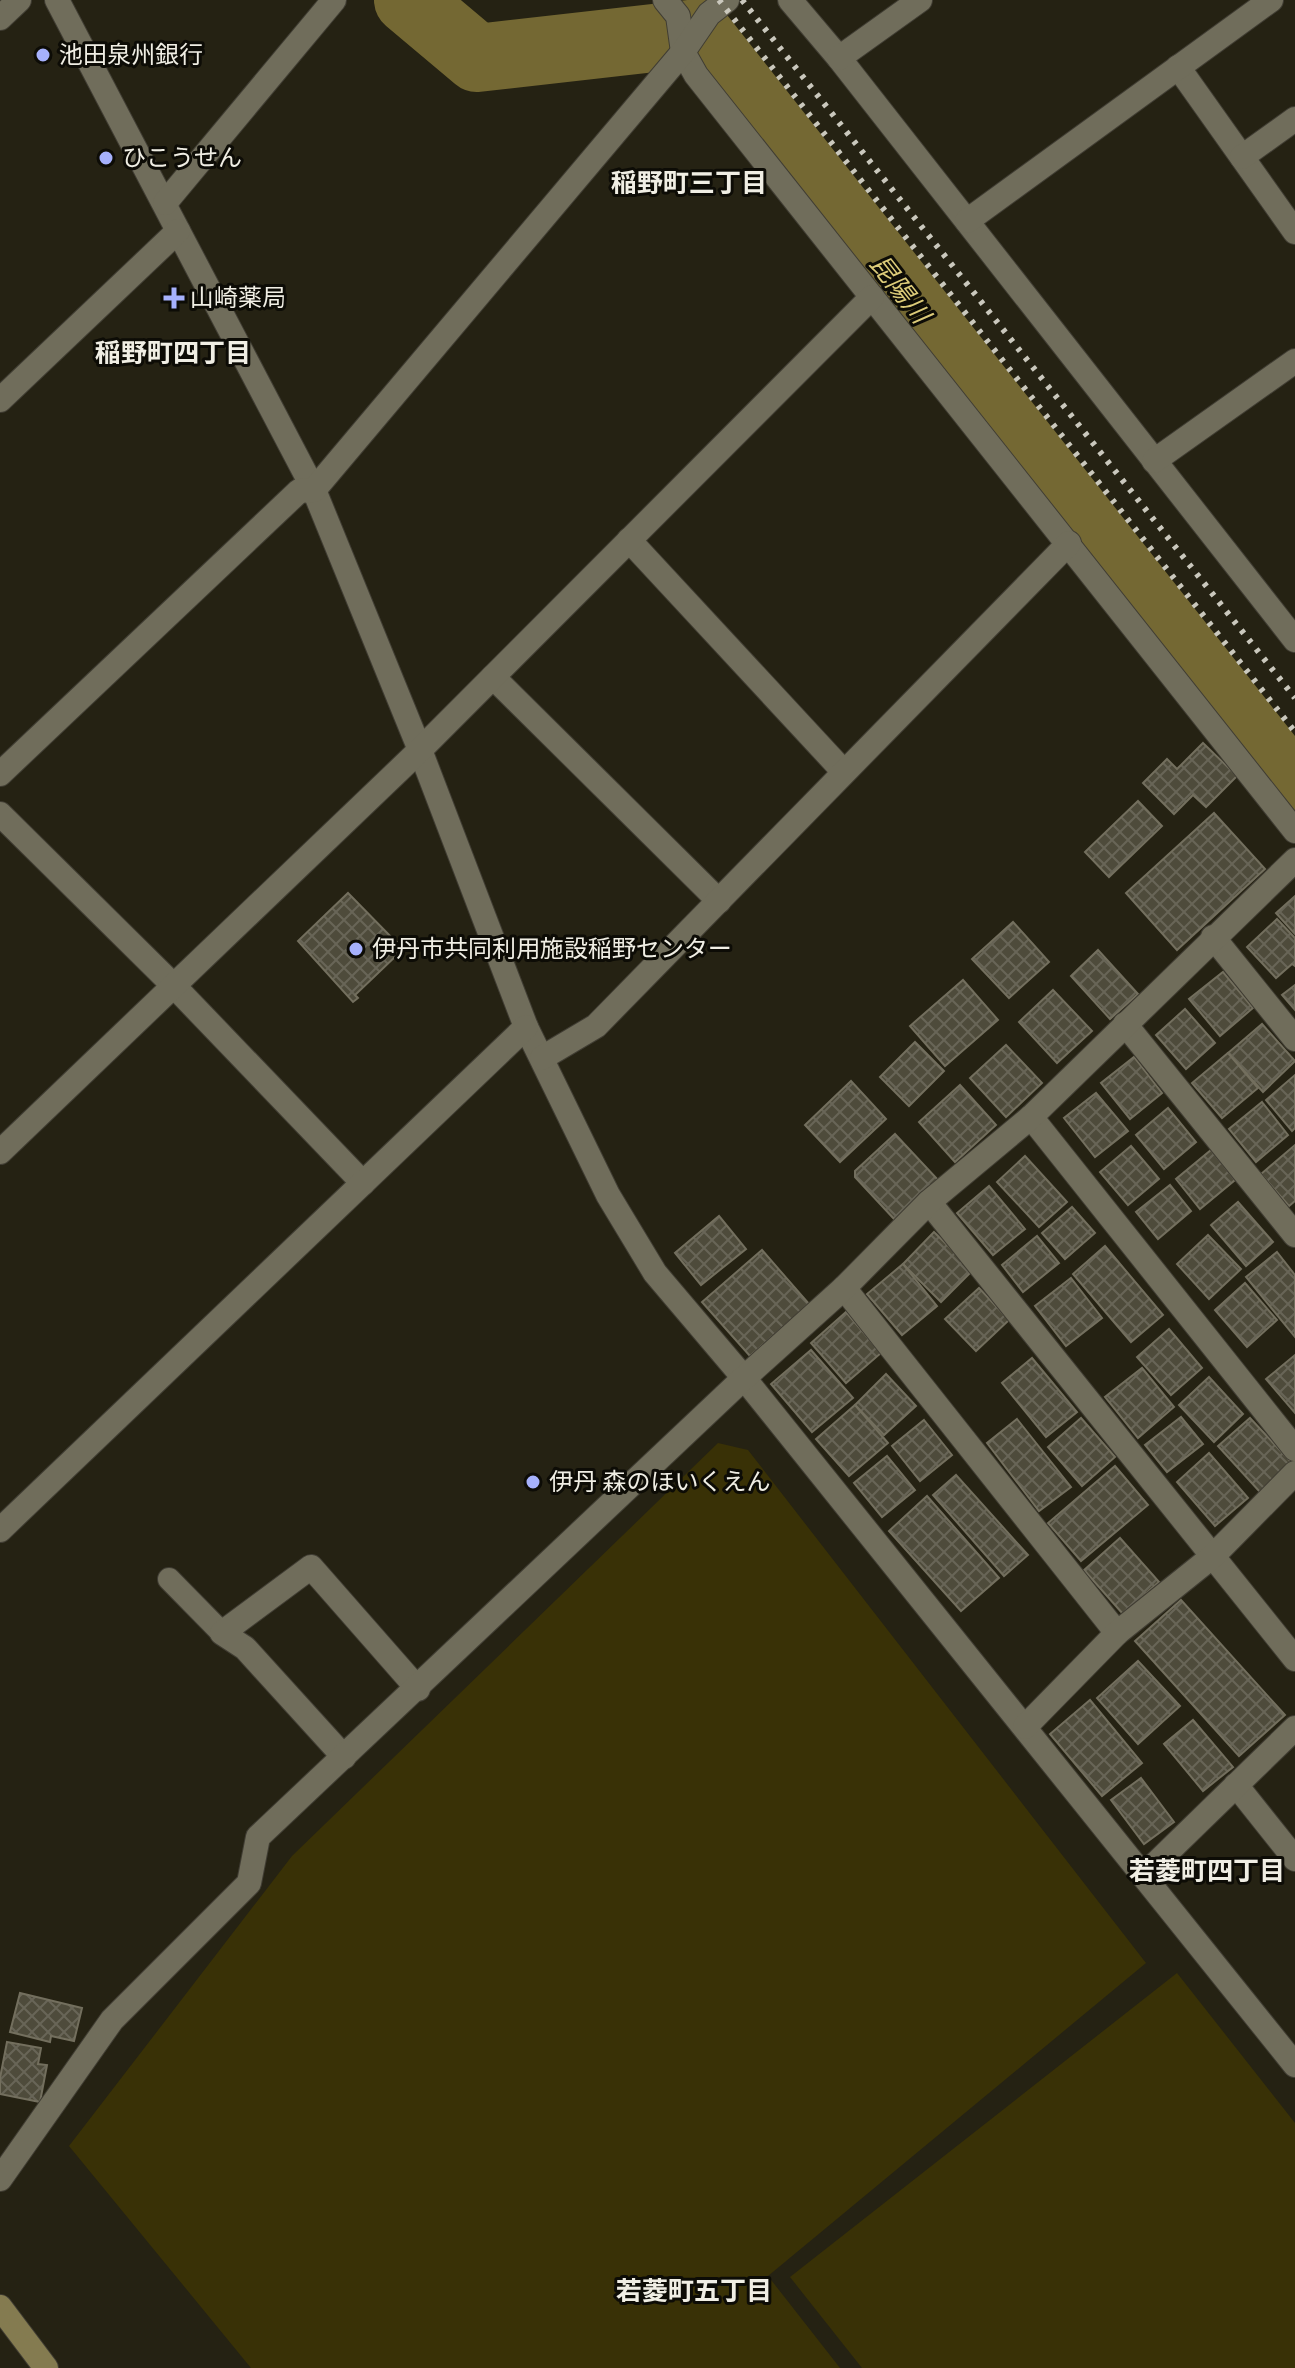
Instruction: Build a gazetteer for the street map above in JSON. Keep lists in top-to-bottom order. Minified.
{"districts":["稲野町三丁目","稲野町四丁目","若菱町四丁目","若菱町五丁目"],"water":["昆陽川"],"places":{"other":["池田泉州銀行","ひこうせん","伊丹市共同利用施設稲野センター","伊丹 森のほいくえん"],"health":["山崎薬局"]}}
